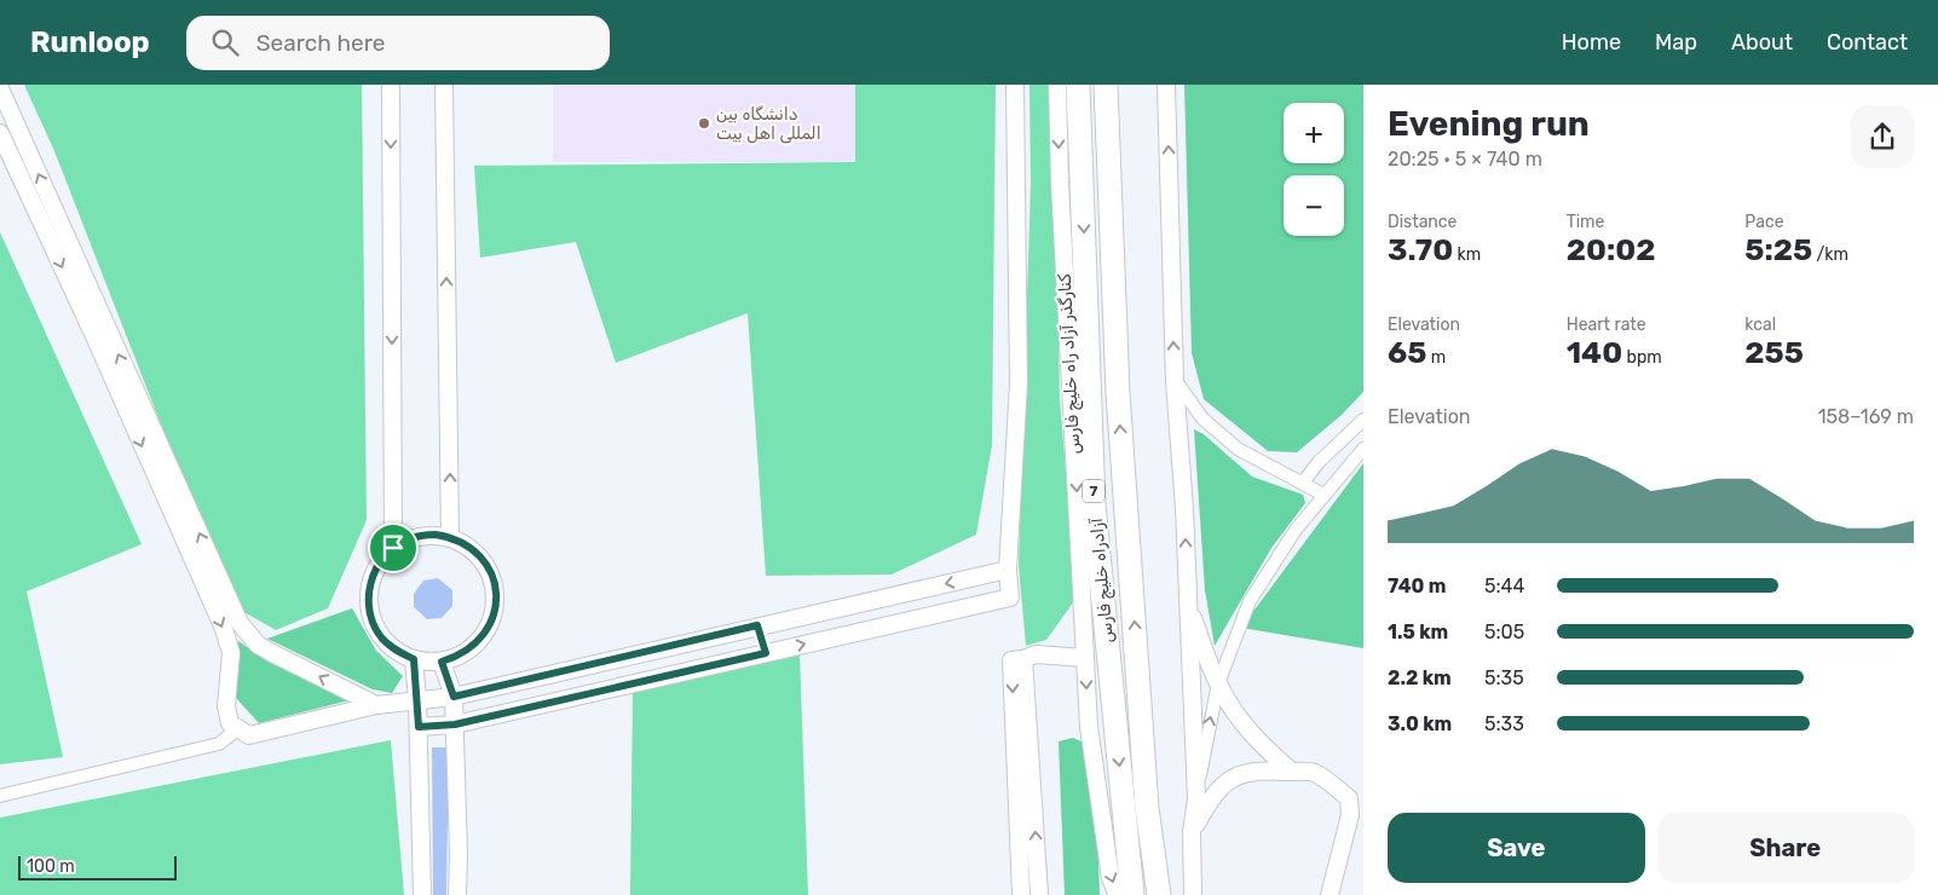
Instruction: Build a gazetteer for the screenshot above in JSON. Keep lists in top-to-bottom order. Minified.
{"streets":{"highway":["7","آزادراه خلیج فارس"],"street":["کنارگذر آزاد راه خلیج فارس"]},"places":["دانشگاه بین المللی اهل بیت"],"scale_bar":"100 m","page":{"header":"Runloop","search":"Search here","nav":["Home","Map","About","Contact"],"heading":["Evening run","20:25 · 5 × 740 m"],"map_buttons":["+","−"],"stats":[["Distance","3.70 km"],["Time","20:02"],["Pace","5:25 /km"],["Elevation","65 m"],["Heart rate","140 bpm"],["kcal","255"]],"chart":["Elevation","158–169 m"],"list":[{"name":"740 m","note":"5:44"},{"name":"1.5 km","note":"5:05"},{"name":"2.2 km","note":"5:35"},{"name":"3.0 km","note":"5:33"}],"buttons":["Save","Share"],"scale":"100 m"}}
